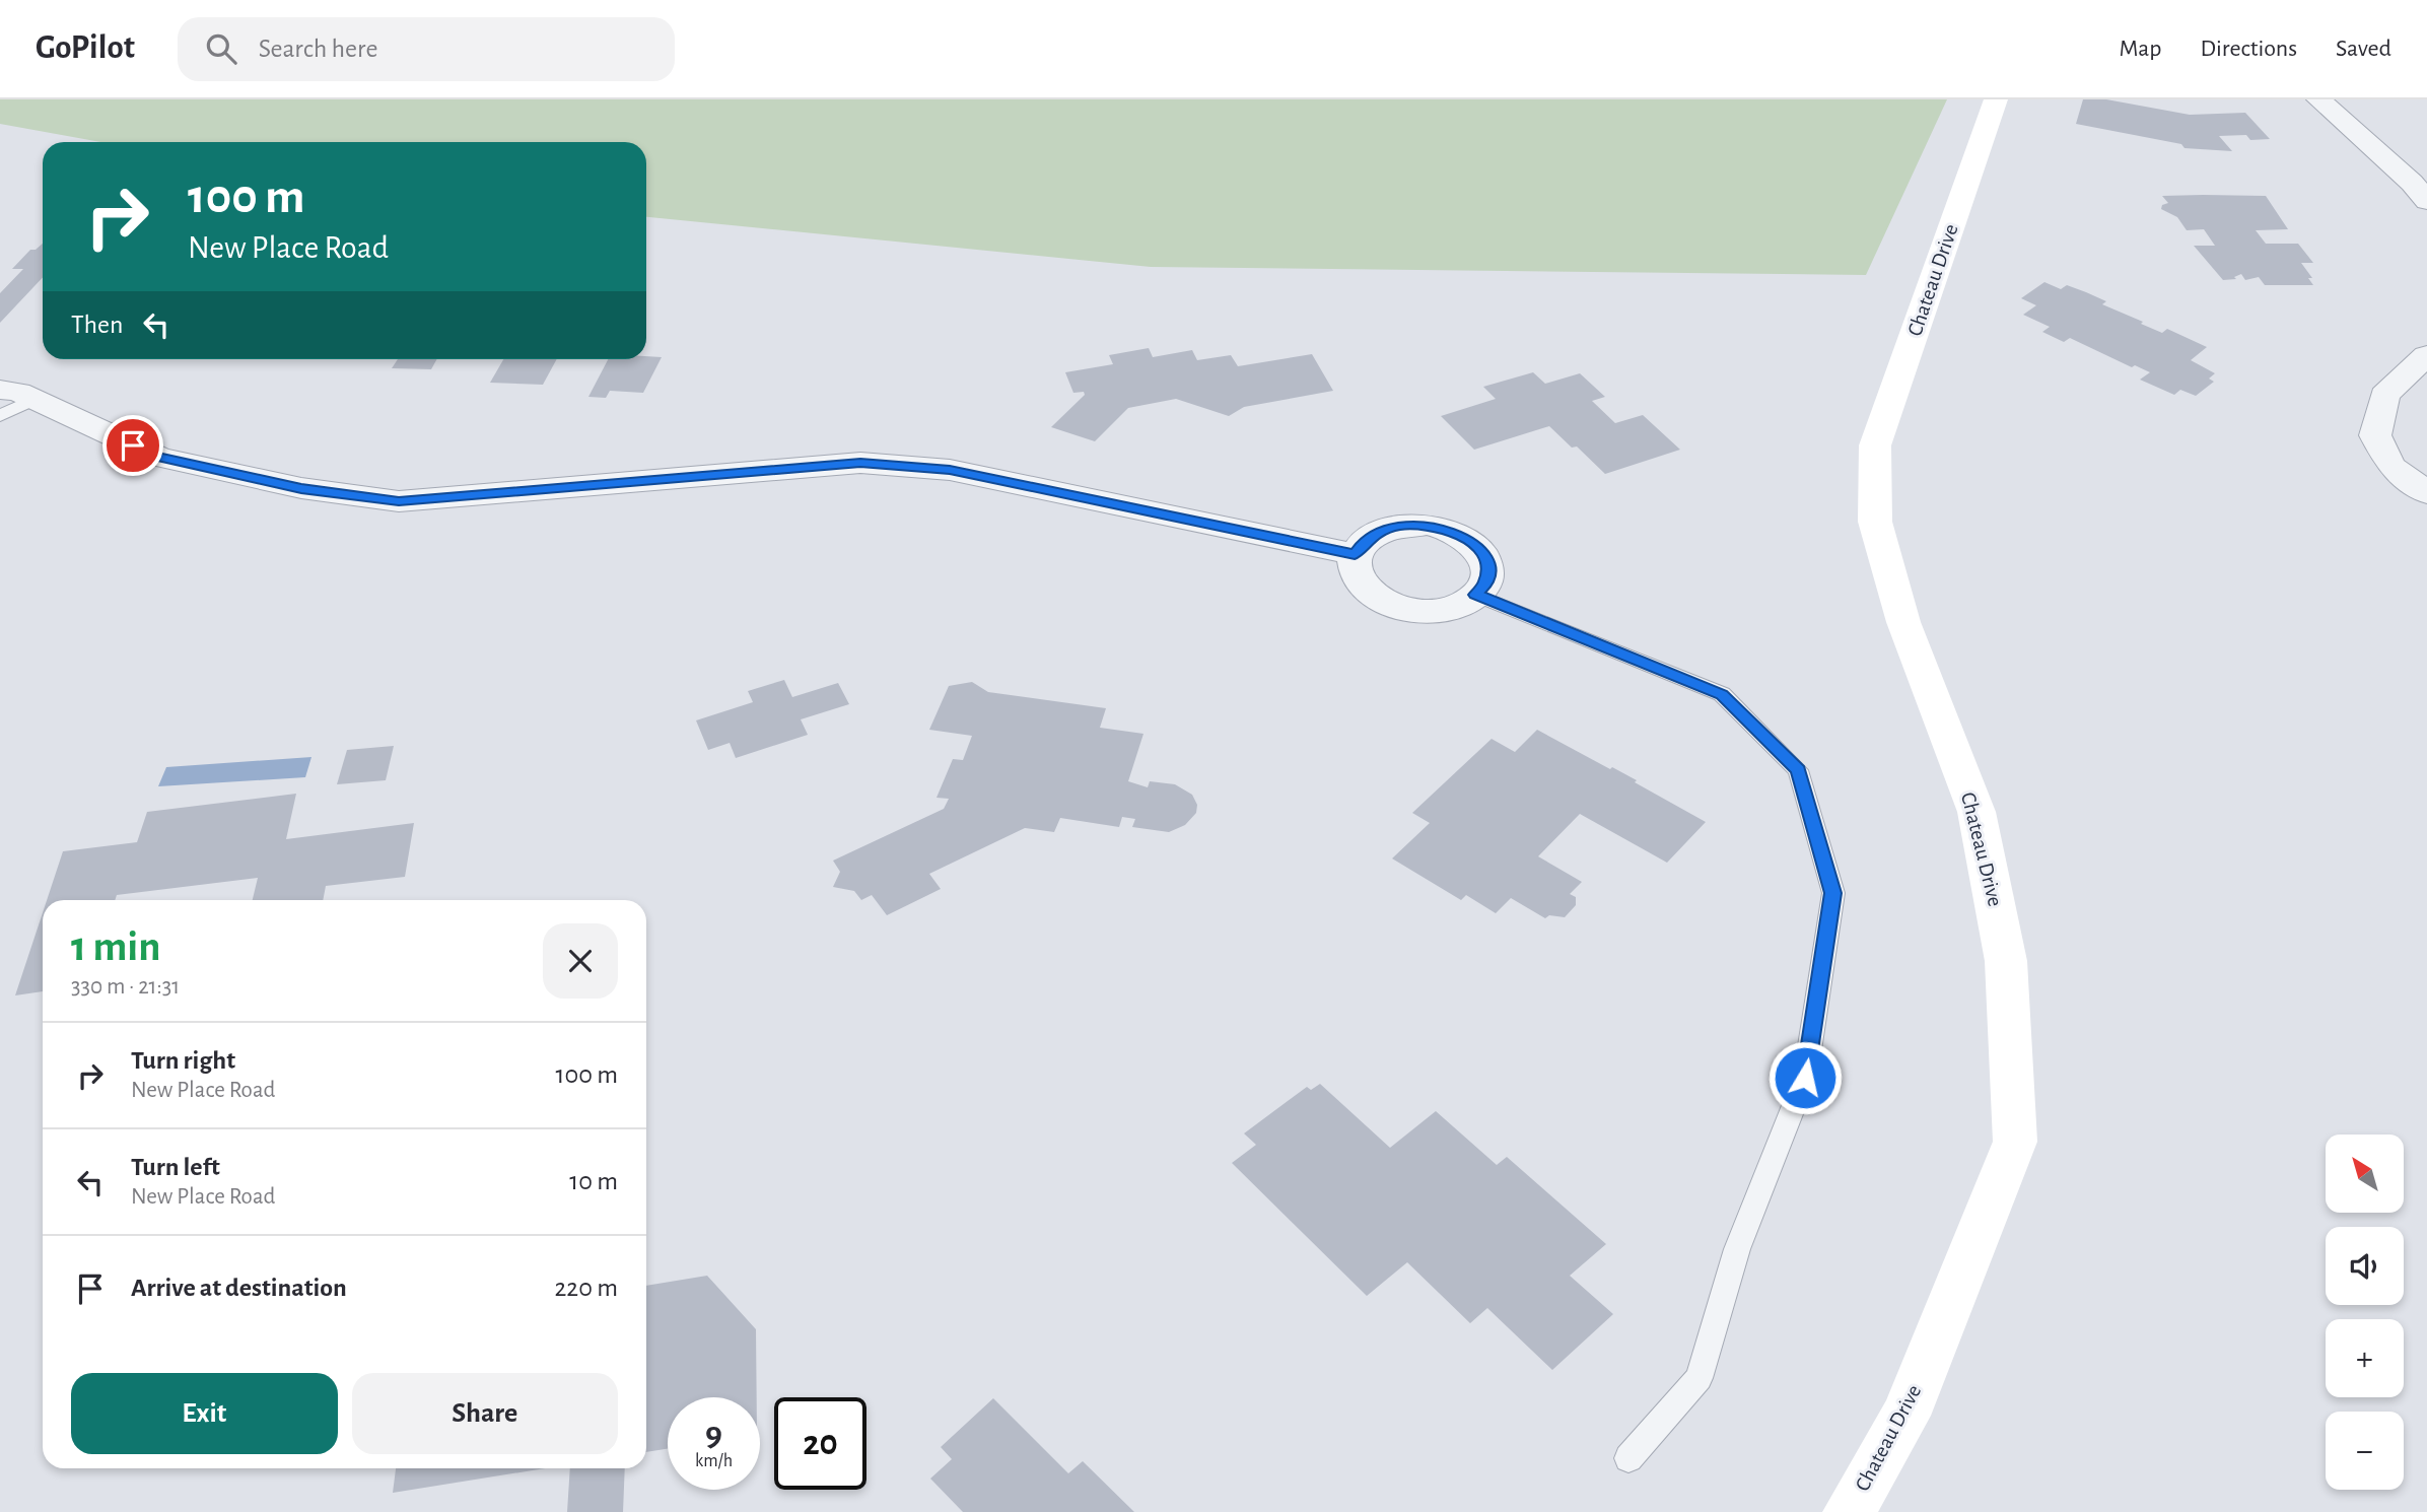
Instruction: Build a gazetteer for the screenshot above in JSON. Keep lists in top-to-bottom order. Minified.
{"streets":{"street":["Chateau Drive"]},"north":"top left","page":{"header":"GoPilot","search":"Search here","nav":["Map","Directions","Saved"],"turn":["100 m","New Place Road"],"then":"Then","heading":["1 min","330 m · 21:31"],"list":[{"name":"Turn right","note":"New Place Road","value":"100 m"},{"name":"Turn left","note":"New Place Road","value":"10 m"},{"name":"Arrive at destination","value":"220 m"}],"map_buttons":["+","−"],"buttons":["Exit","Share"],"speed":"9 km/h","limit":"20"}}
